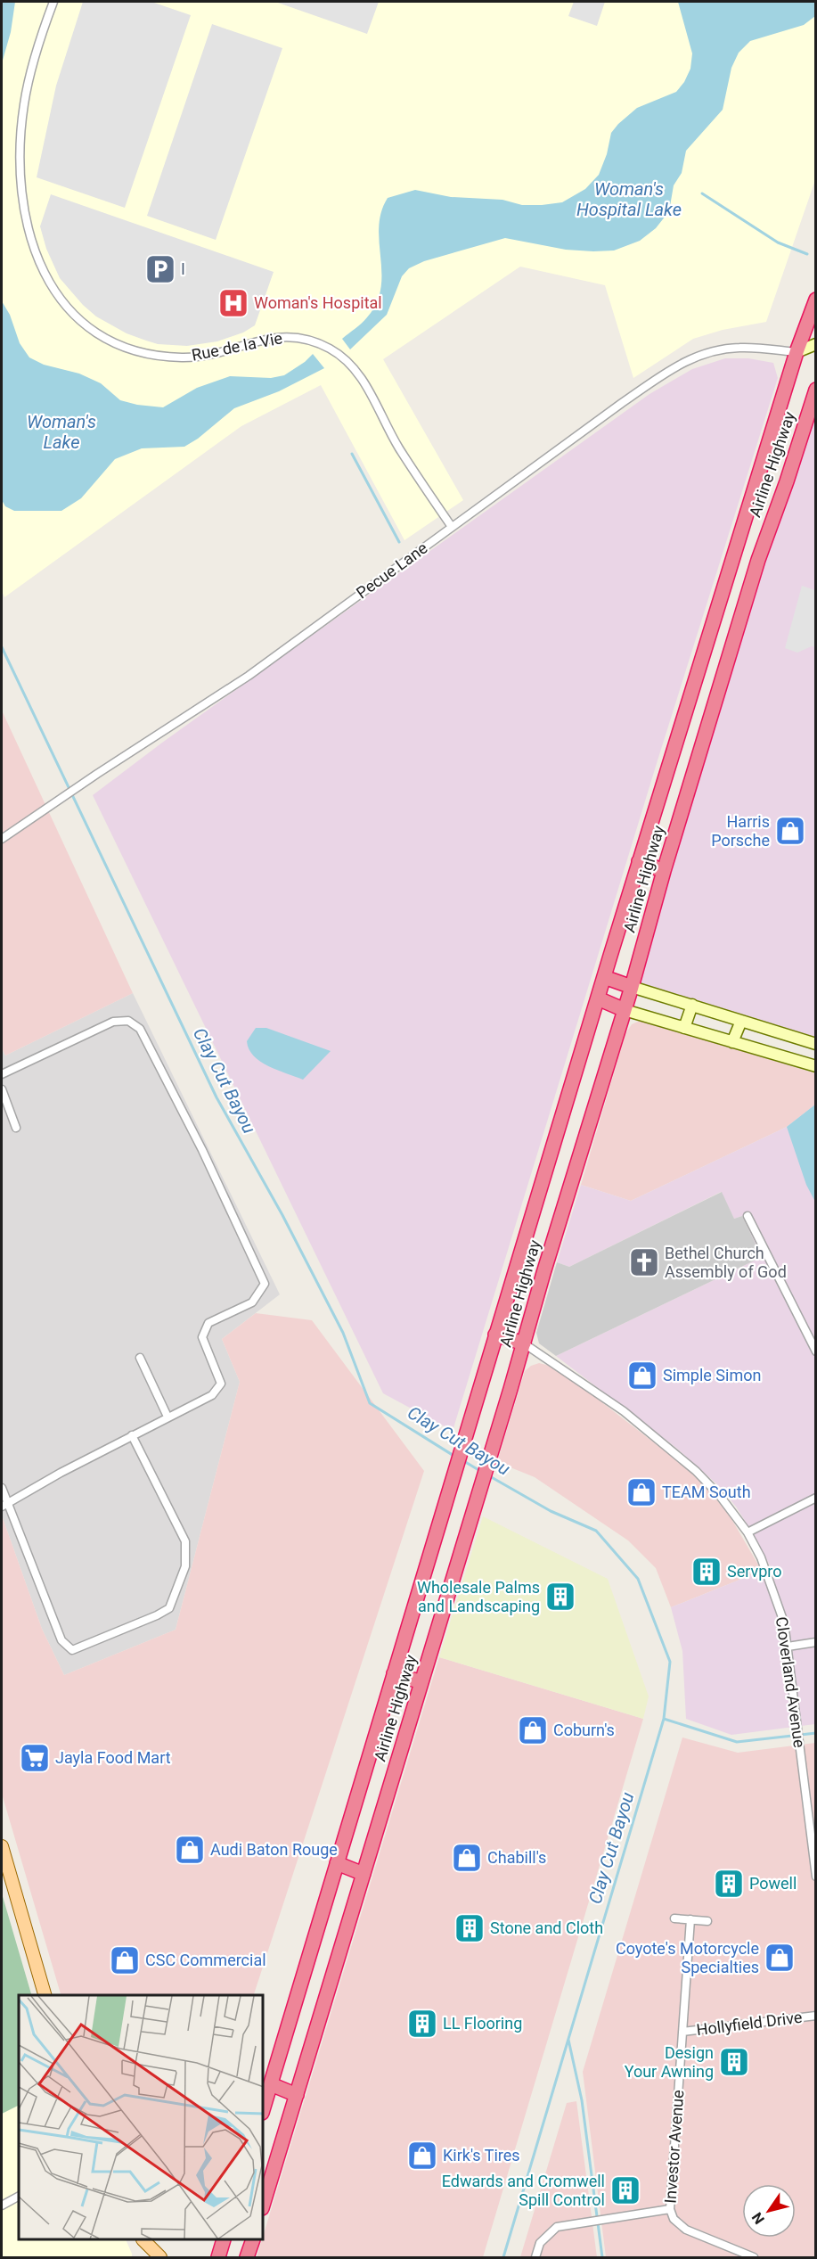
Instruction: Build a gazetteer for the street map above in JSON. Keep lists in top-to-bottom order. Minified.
{"streets":{"highway":["Airline Highway"],"street":["Rue de la Vie","Pecue Lane","Cloverland Avenue","Hollyfield Drive","Investor Avenue"]},"crossings":[["Rue de la Vie","Pecue Lane"],["Airline Highway","Pecue Lane"],["Airline Highway","Cloverland Avenue"],["Hollyfield Drive","Investor Avenue"]],"water":["Woman's Hospital Lake","Woman's Lake","Clay Cut Bayou"],"places":{"parking":["I"],"hospital":["Woman's Hospital"],"shop":["Harris Porsche","Simple Simon","TEAM South","Coburn's","Audi Baton Rouge","Chabill's","Coyote's Motorcycle Specialties","CSC Commercial","Kirk's Tires"],"church":["Bethel Church Assembly of God"],"building":["Servpro","Wholesale Palms and Landscaping","Powell","Stone and Cloth","LL Flooring","Design Your Awning","Edwards and Cromwell Spill Control"],"supermarket":["Jayla Food Mart"]},"north":"bottom left"}
